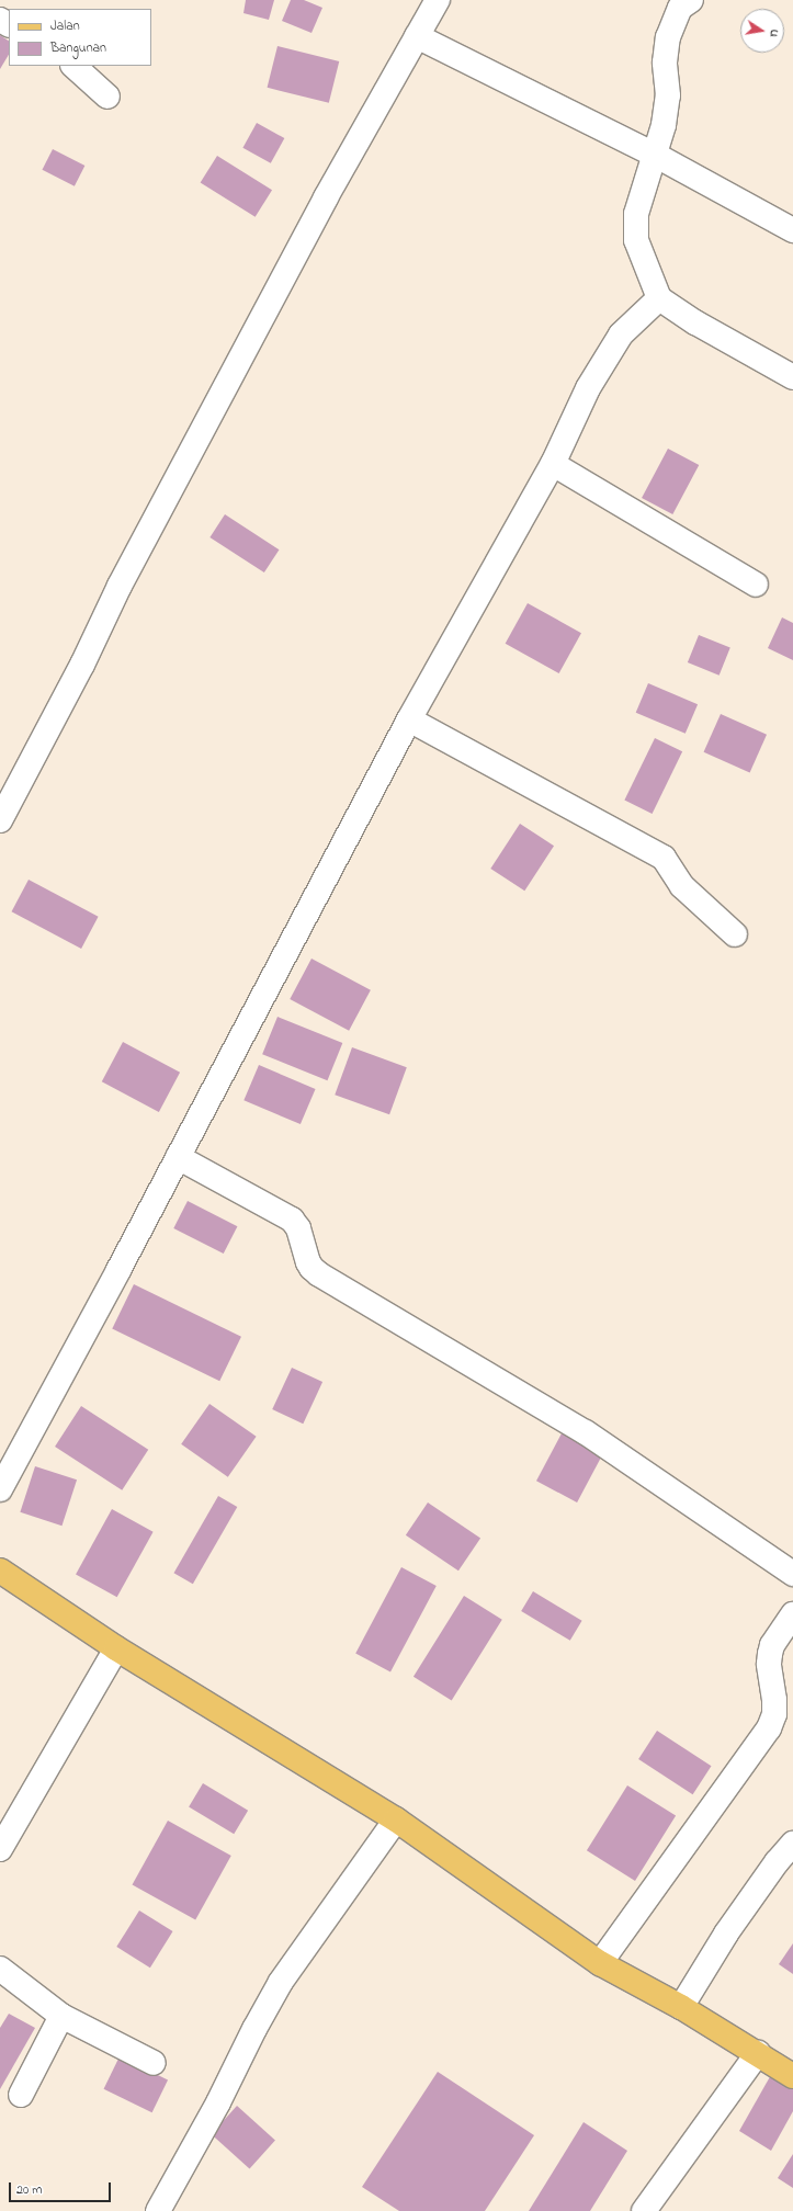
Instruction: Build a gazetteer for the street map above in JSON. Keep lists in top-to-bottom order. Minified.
{"legend":["Jalan","Bangunan"],"scale_bar":"20 m","north":"right"}
